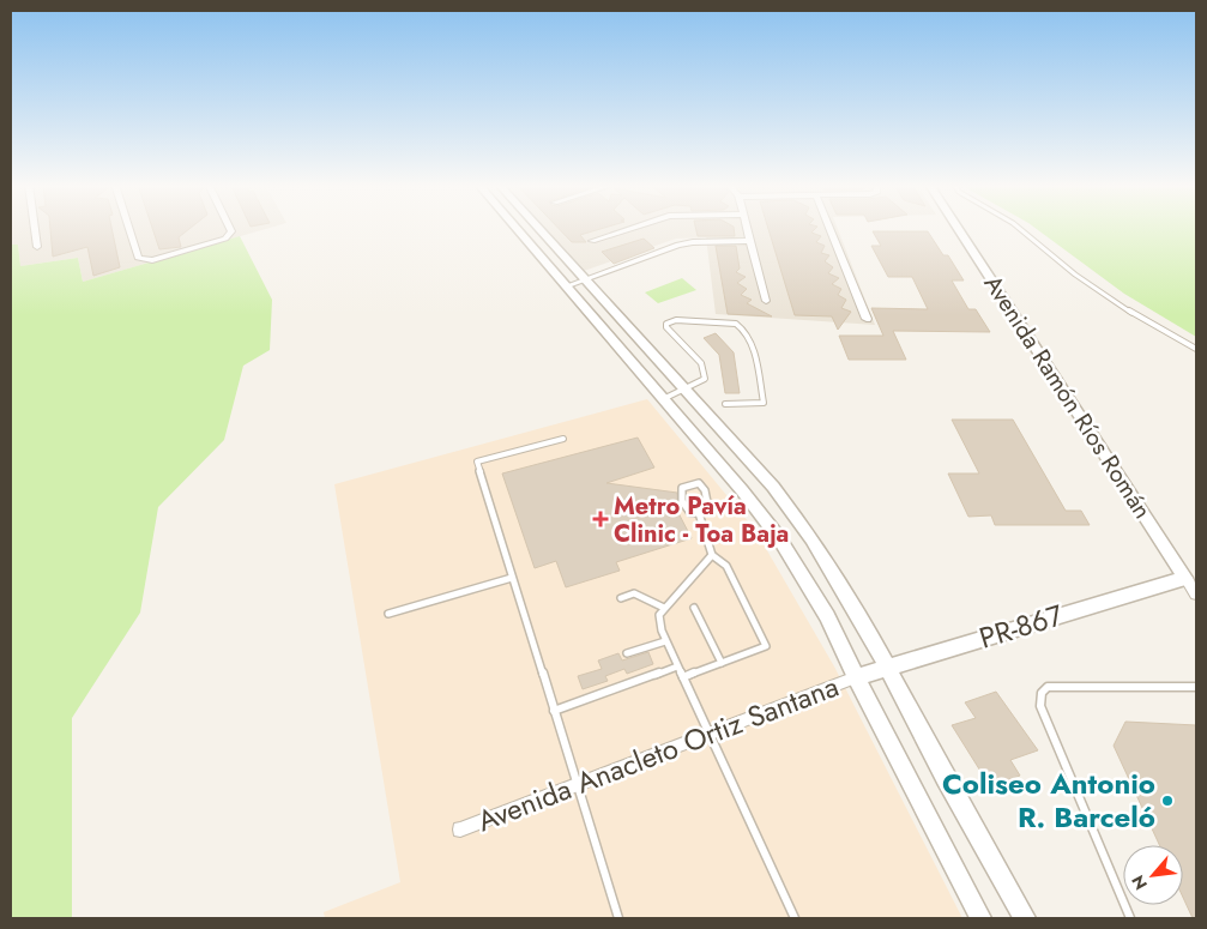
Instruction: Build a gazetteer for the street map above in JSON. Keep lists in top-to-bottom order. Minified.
{"streets":{"street":["Avenida Ramón Ríos Román","PR-867","Avenida Anacleto Ortiz Santana"]},"crossings":[["Avenida Ramón Ríos Román","PR-867"],["PR-867","Avenida Anacleto Ortiz Santana"]],"places":{"health":["Metro Pavía Clinic - Toa Baja"],"other":["Coliseo Antonio R. Barceló"]},"north":"bottom left"}
